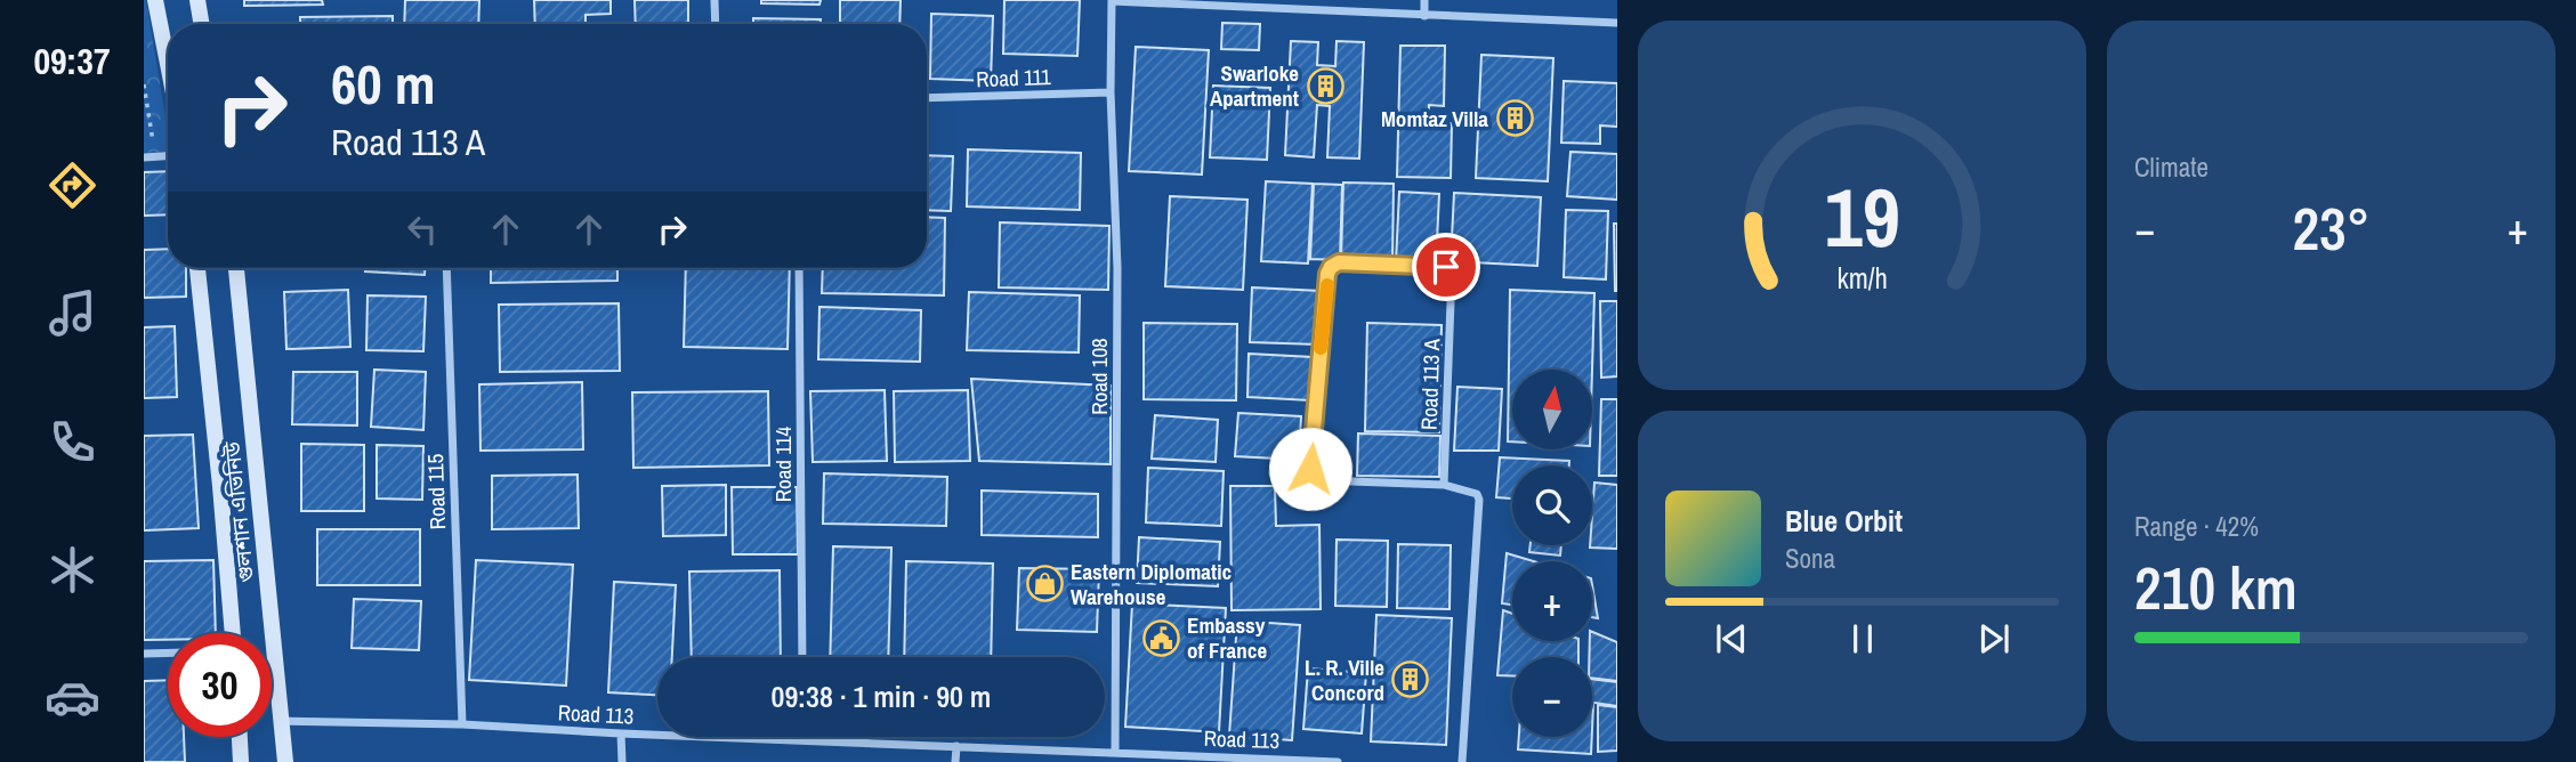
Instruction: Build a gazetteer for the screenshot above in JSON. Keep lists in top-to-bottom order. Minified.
{"streets":{"main road":["গুলশান এভিনিউ"],"street":["Road 111","Road 108","Road 113 A","Road 114","Road 115","Road 113"]},"crossings":[["Road 111","Road 108"],["Road 108","Road 113"],["Road 115","Road 113"],["গুলশান এভিনিউ","Road 113"]],"places":{"building":["Swarloke Apartment","Momtaz Villa","L. R. Ville Concord"],"shop":["Eastern Diplomatic Warehouse"],"public building":["Embassy of France"]},"north":"top","page":{"tabs":"09:37","tile":["Climate",["Range · 42%","210 km"]],"turn":["60 m","Road 113 A"],"heat":["−","23°","+"],"map_buttons":["+","−"],"song":["Blue Orbit","Sona"],"limit":"30","trip":"09:38 · 1 min · 90 m","gauge":["19","km/h"]}}
